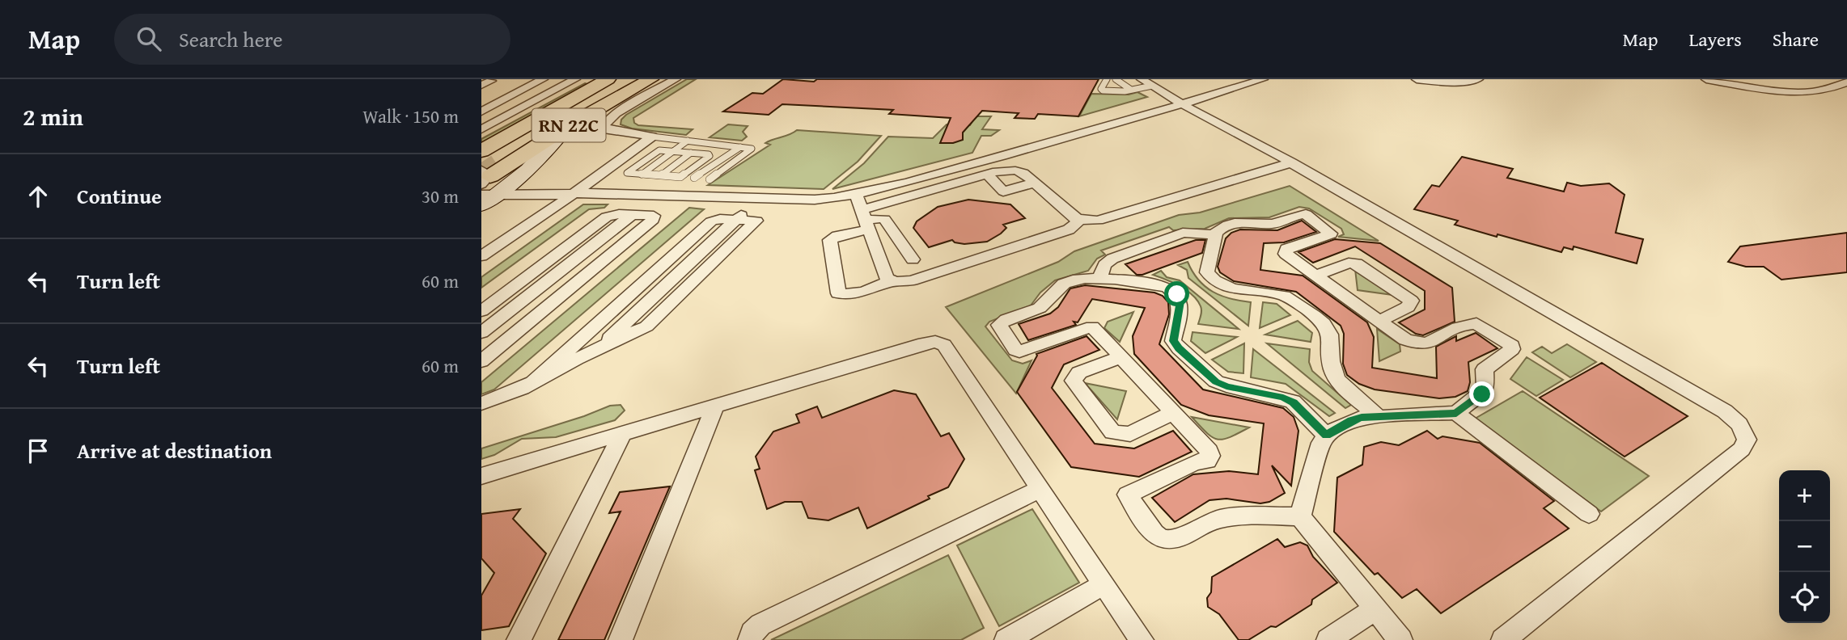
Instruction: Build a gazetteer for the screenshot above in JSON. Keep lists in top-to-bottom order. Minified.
{"streets":{"highway":["RN 22C"]},"page":{"header":"Map","search":"Search here","nav":["Map","Layers","Share"],"heading":["2 min","Walk · 150 m"],"list":[["Continue","30 m"],["Turn left","60 m"],["Turn left","60 m"],"Arrive at destination"],"map_buttons":["+","−"]}}
